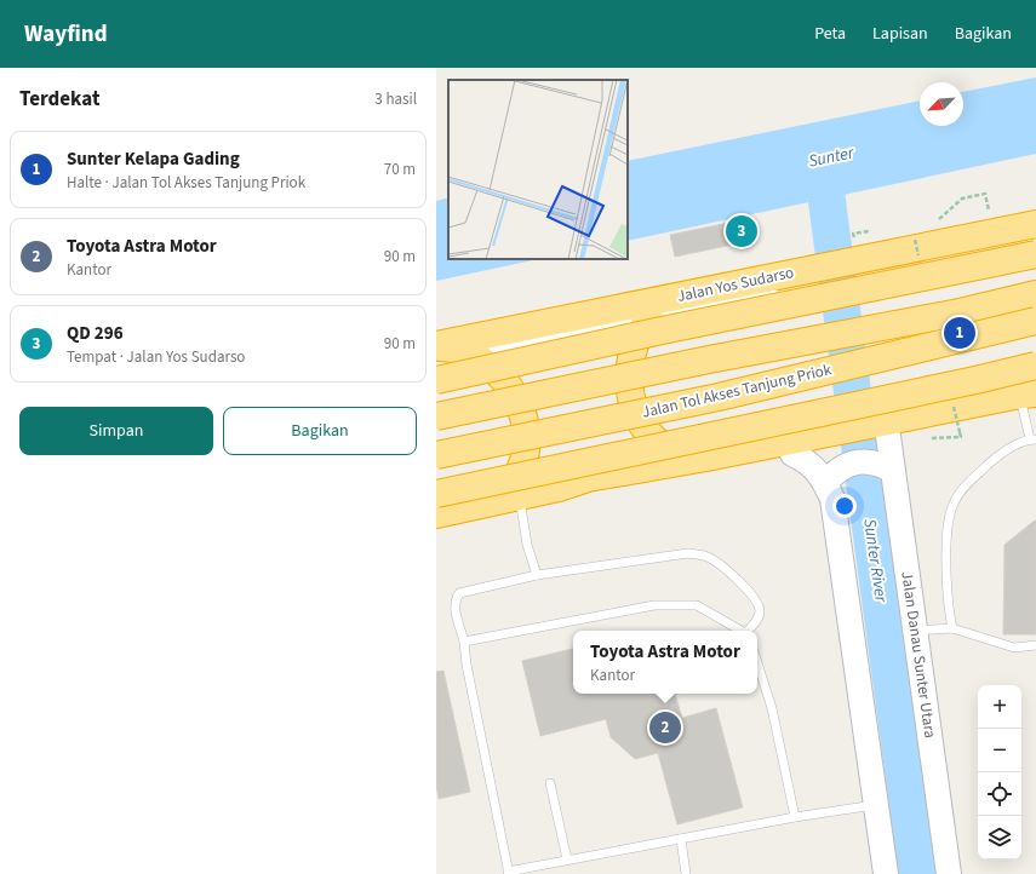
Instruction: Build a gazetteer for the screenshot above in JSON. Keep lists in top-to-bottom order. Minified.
{"streets":{"highway":["Jalan Yos Sudarso","Jalan Tol Akses Tanjung Priok"],"main road":["Jalan Danau Sunter Utara"]},"water":["Sunter","Sunter River"],"north":"bottom left","page":{"header":"Wayfind","nav":["Peta","Lapisan","Bagikan"],"heading":["Terdekat","3 hasil"],"list":[{"mark":"1","name":"Sunter Kelapa Gading","note":"Halte · Jalan Tol Akses Tanjung Priok","value":"70 m"},{"mark":"2","name":"Toyota Astra Motor","note":"Kantor","value":"90 m"},{"mark":"3","name":"QD 296","note":"Tempat · Jalan Yos Sudarso","value":"90 m"}],"pins":["3","1","2"],"buttons":["Simpan","Bagikan"],"popup":["Toyota Astra Motor","Kantor"],"map_buttons":["+","−"]}}
